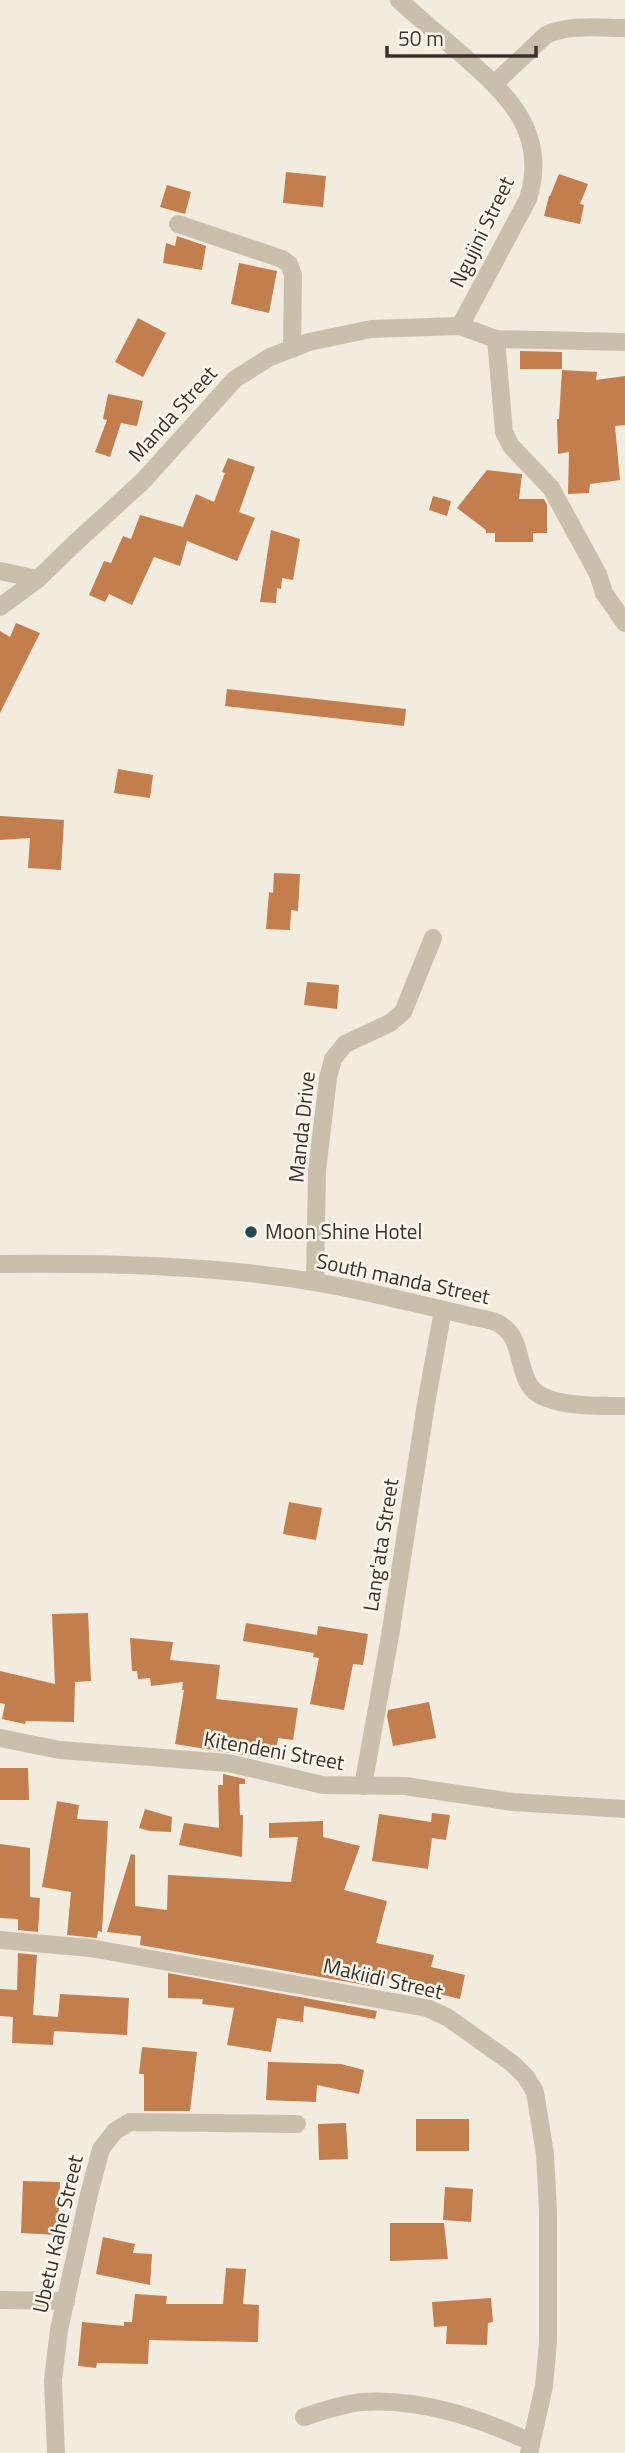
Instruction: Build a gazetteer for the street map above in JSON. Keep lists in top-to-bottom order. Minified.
{"streets":{"street":["Ngujini Street","Manda Street","Manda Drive","South manda Street","Lang'ata Street","Kitendeni Street","Makiidi Street","Ubetu Kahe Street"]},"crossings":[["Ngujini Street","Manda Street"],["Manda Drive","South manda Street"],["South manda Street","Lang'ata Street"],["Lang'ata Street","Kitendeni Street"]],"places":["Moon Shine Hotel"],"scale_bar":"50 m"}
